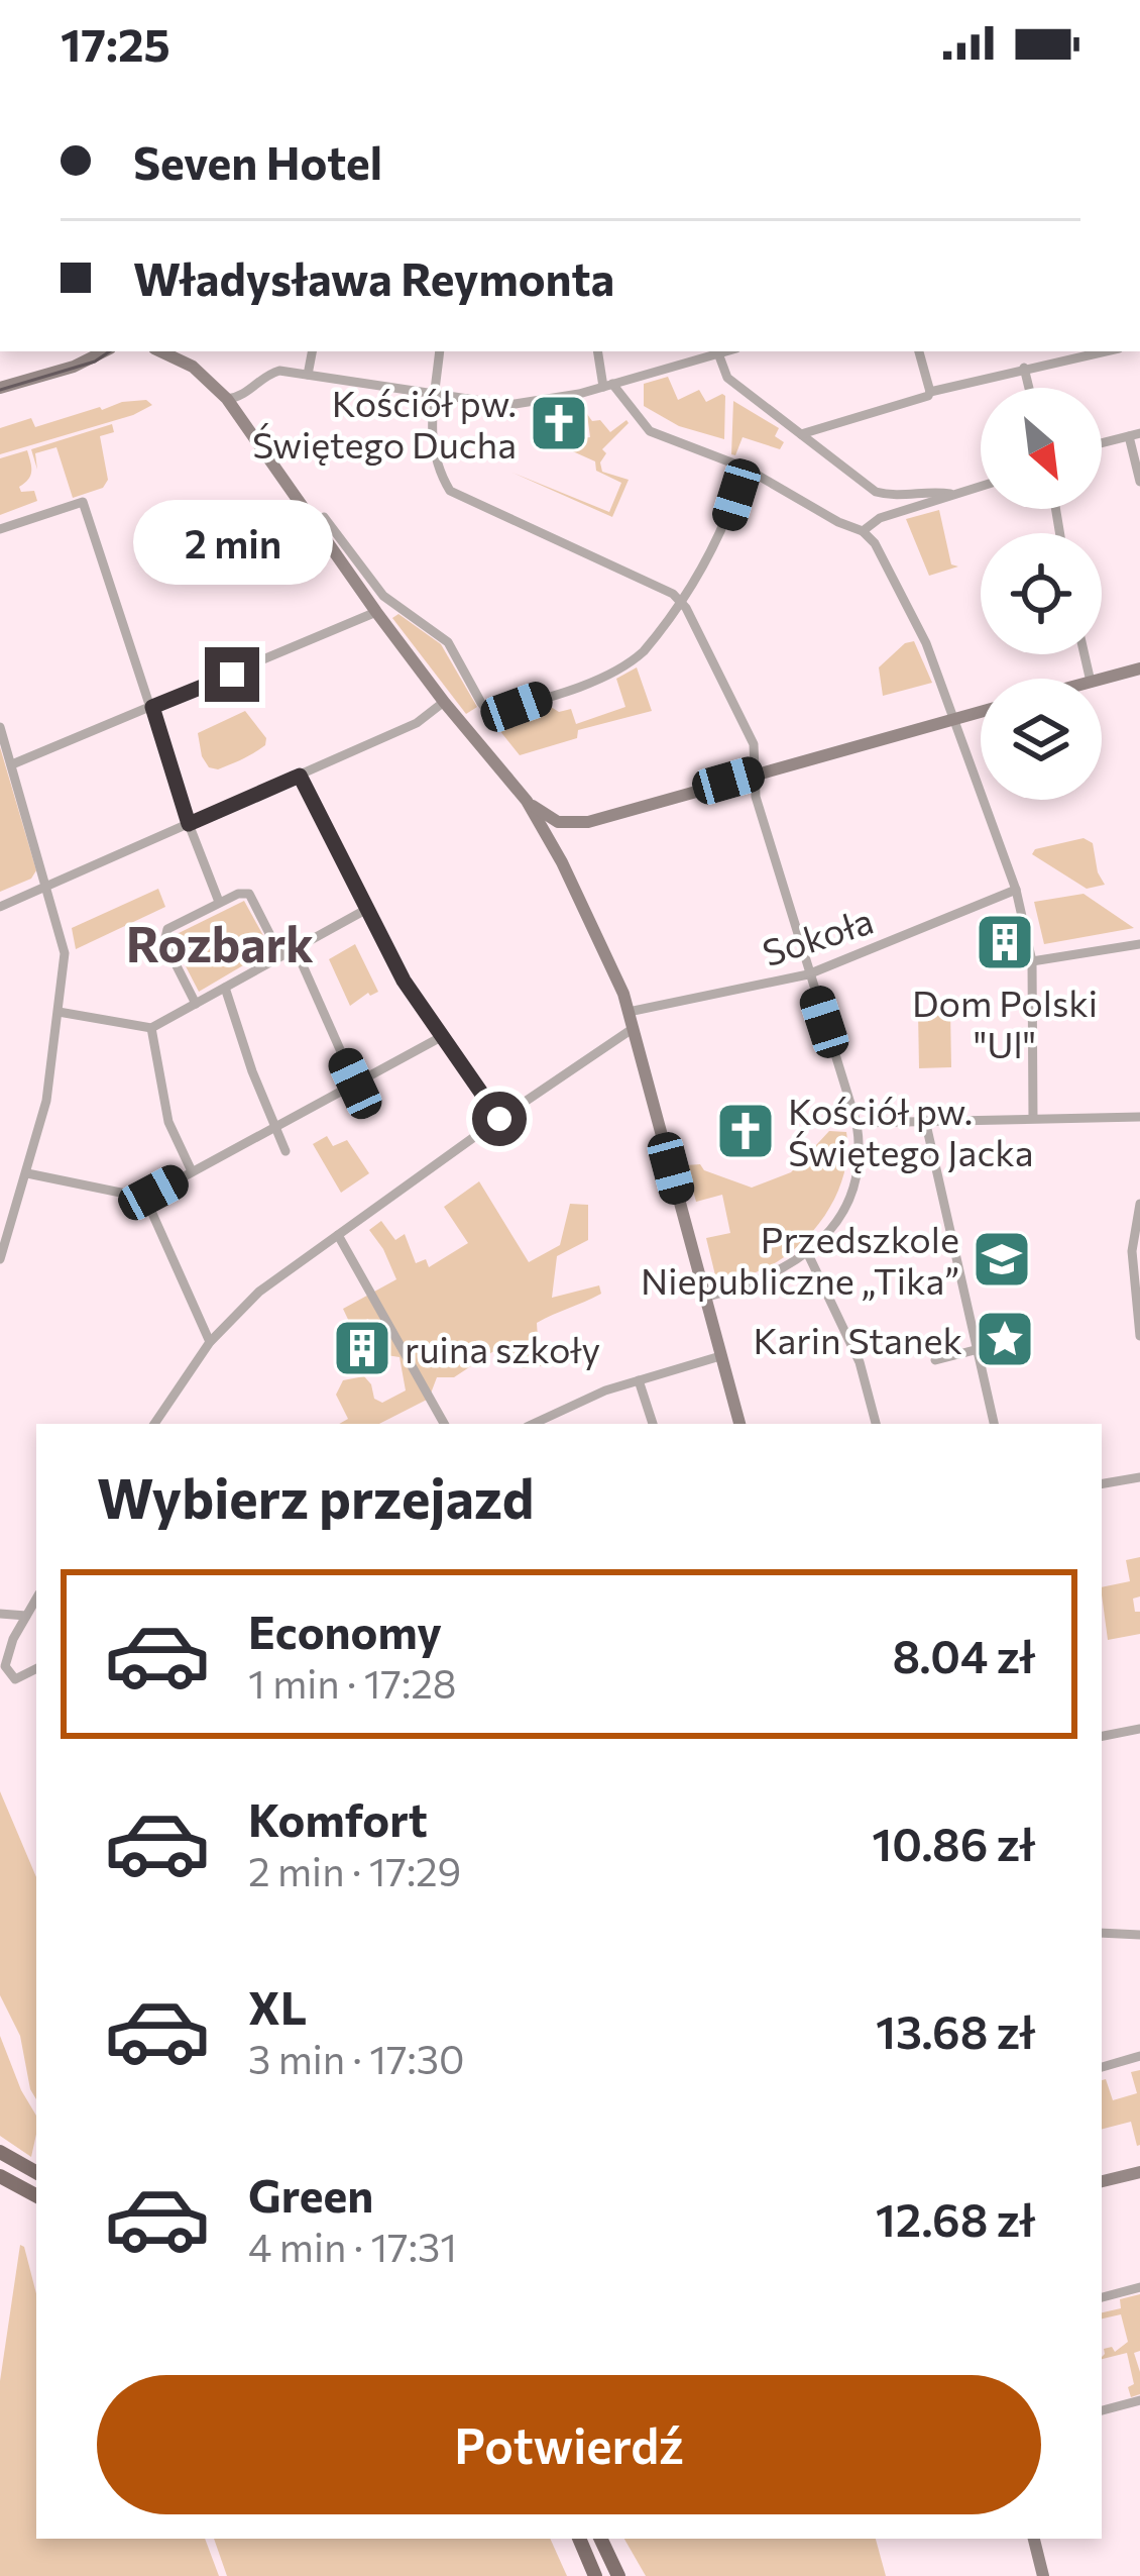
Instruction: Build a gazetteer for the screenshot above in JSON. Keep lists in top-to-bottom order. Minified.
{"streets":{"street":["Sokoła"]},"districts":["Rozbark"],"places":{"church":["Kościół pw. Świętego Ducha","Kościół pw. Świętego Jacka"],"building":["Dom Polski \"Ul\"","ruina szkoły"],"school or university":["Przedszkole Niepubliczne „Tika”"],"place":["Karin Stanek"]},"north":"bottom right","page":{"status":"17:25","banner":["Seven Hotel","Władysława Reymonta"],"bubble":"2 min","heading":"Wybierz przejazd","list":[{"name":"Economy","note":"1 min · 17:28","value":"8.04 zł"},{"name":"Komfort","note":"2 min · 17:29","value":"10.86 zł"},{"name":"XL","note":"3 min · 17:30","value":"13.68 zł"},{"name":"Green","note":"4 min · 17:31","value":"12.68 zł"}],"buttons":"Potwierdź"}}
